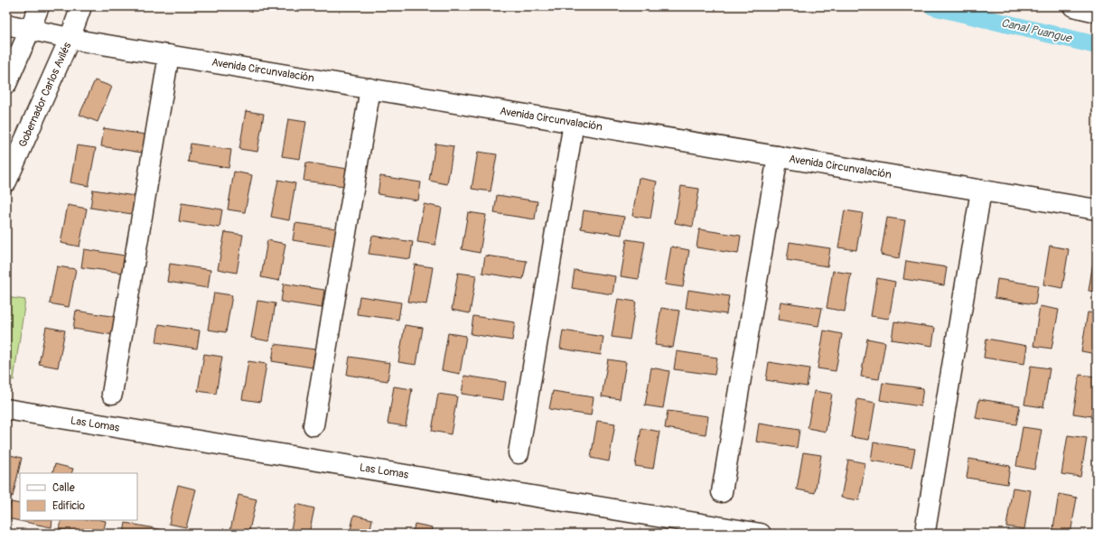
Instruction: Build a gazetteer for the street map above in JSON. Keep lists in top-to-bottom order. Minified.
{"streets":{"street":["Avenida Circunvalación","Gobernador Carlos Avilés","Las Lomas"]},"crossings":[["Avenida Circunvalación","Gobernador Carlos Avilés"]],"water":["Canal Puangue"],"legend":["Calle","Edificio"]}
